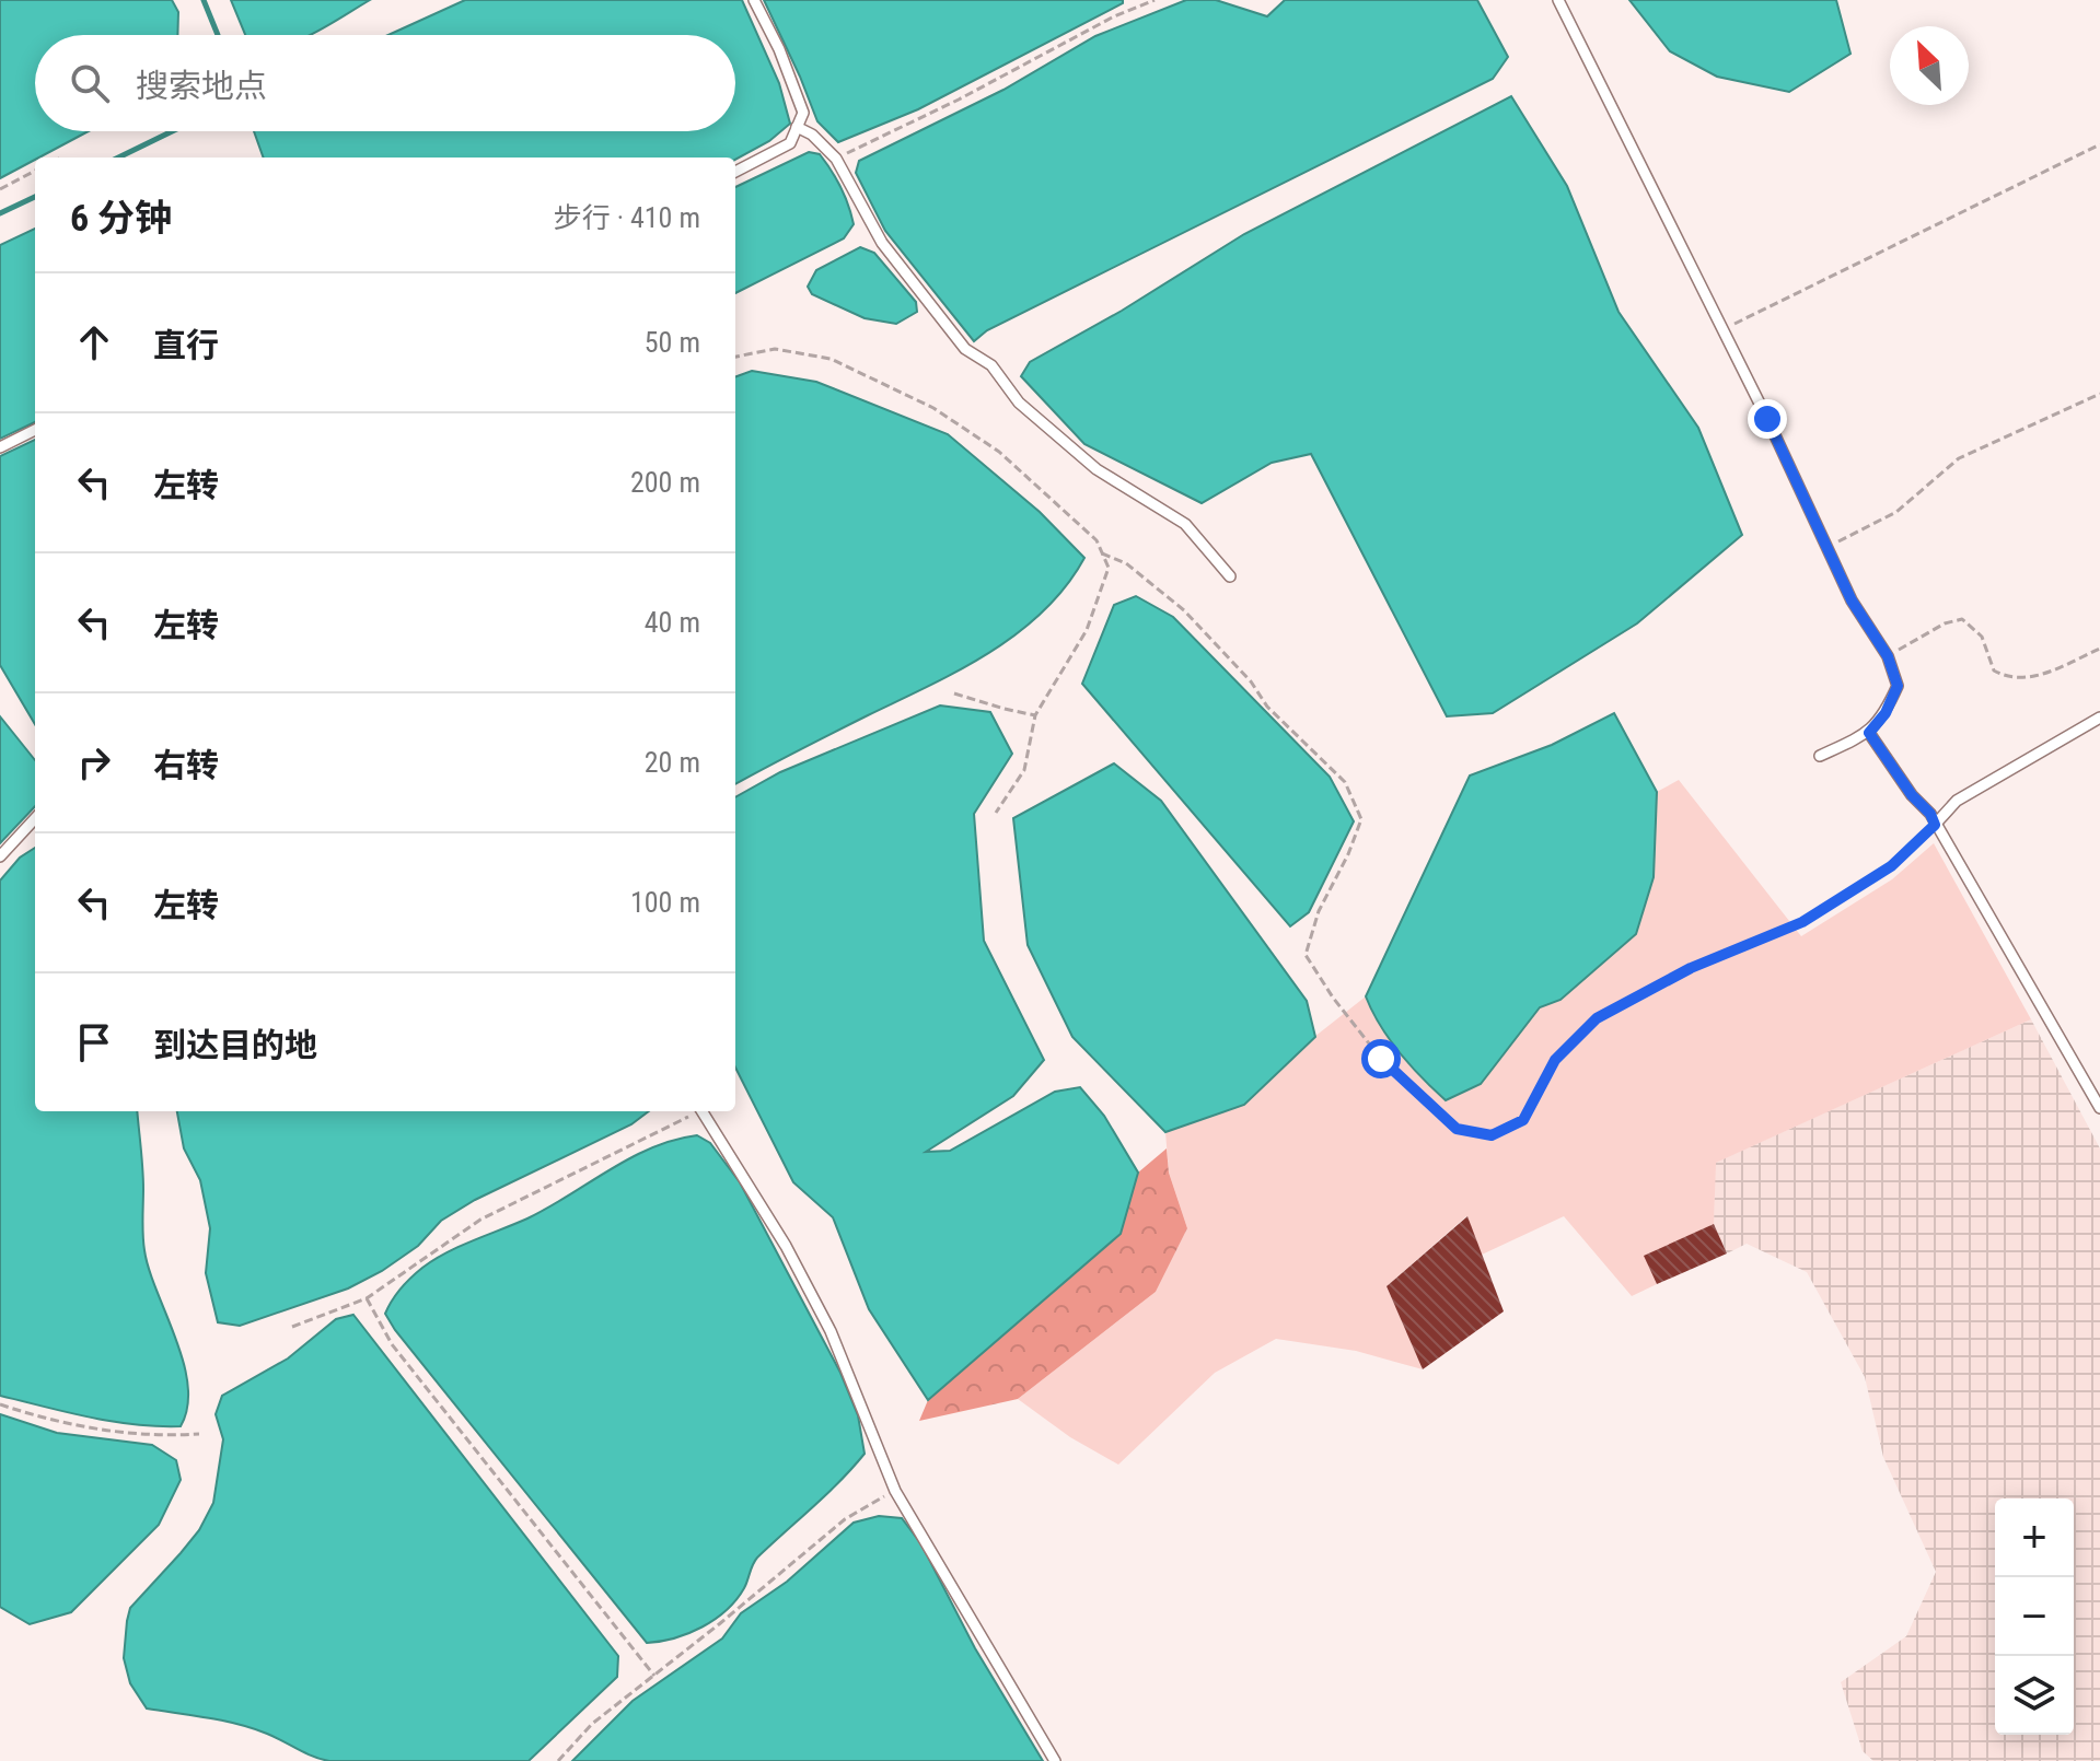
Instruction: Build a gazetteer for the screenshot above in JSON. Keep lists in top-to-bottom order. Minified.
{"north":"top left","page":{"search":"搜索地点","heading":["6 分钟","步行 · 410 m"],"list":[["直行","50 m"],["左转","200 m"],["左转","40 m"],["右转","20 m"],["左转","100 m"],"到达目的地"],"map_buttons":["+","−"]}}
